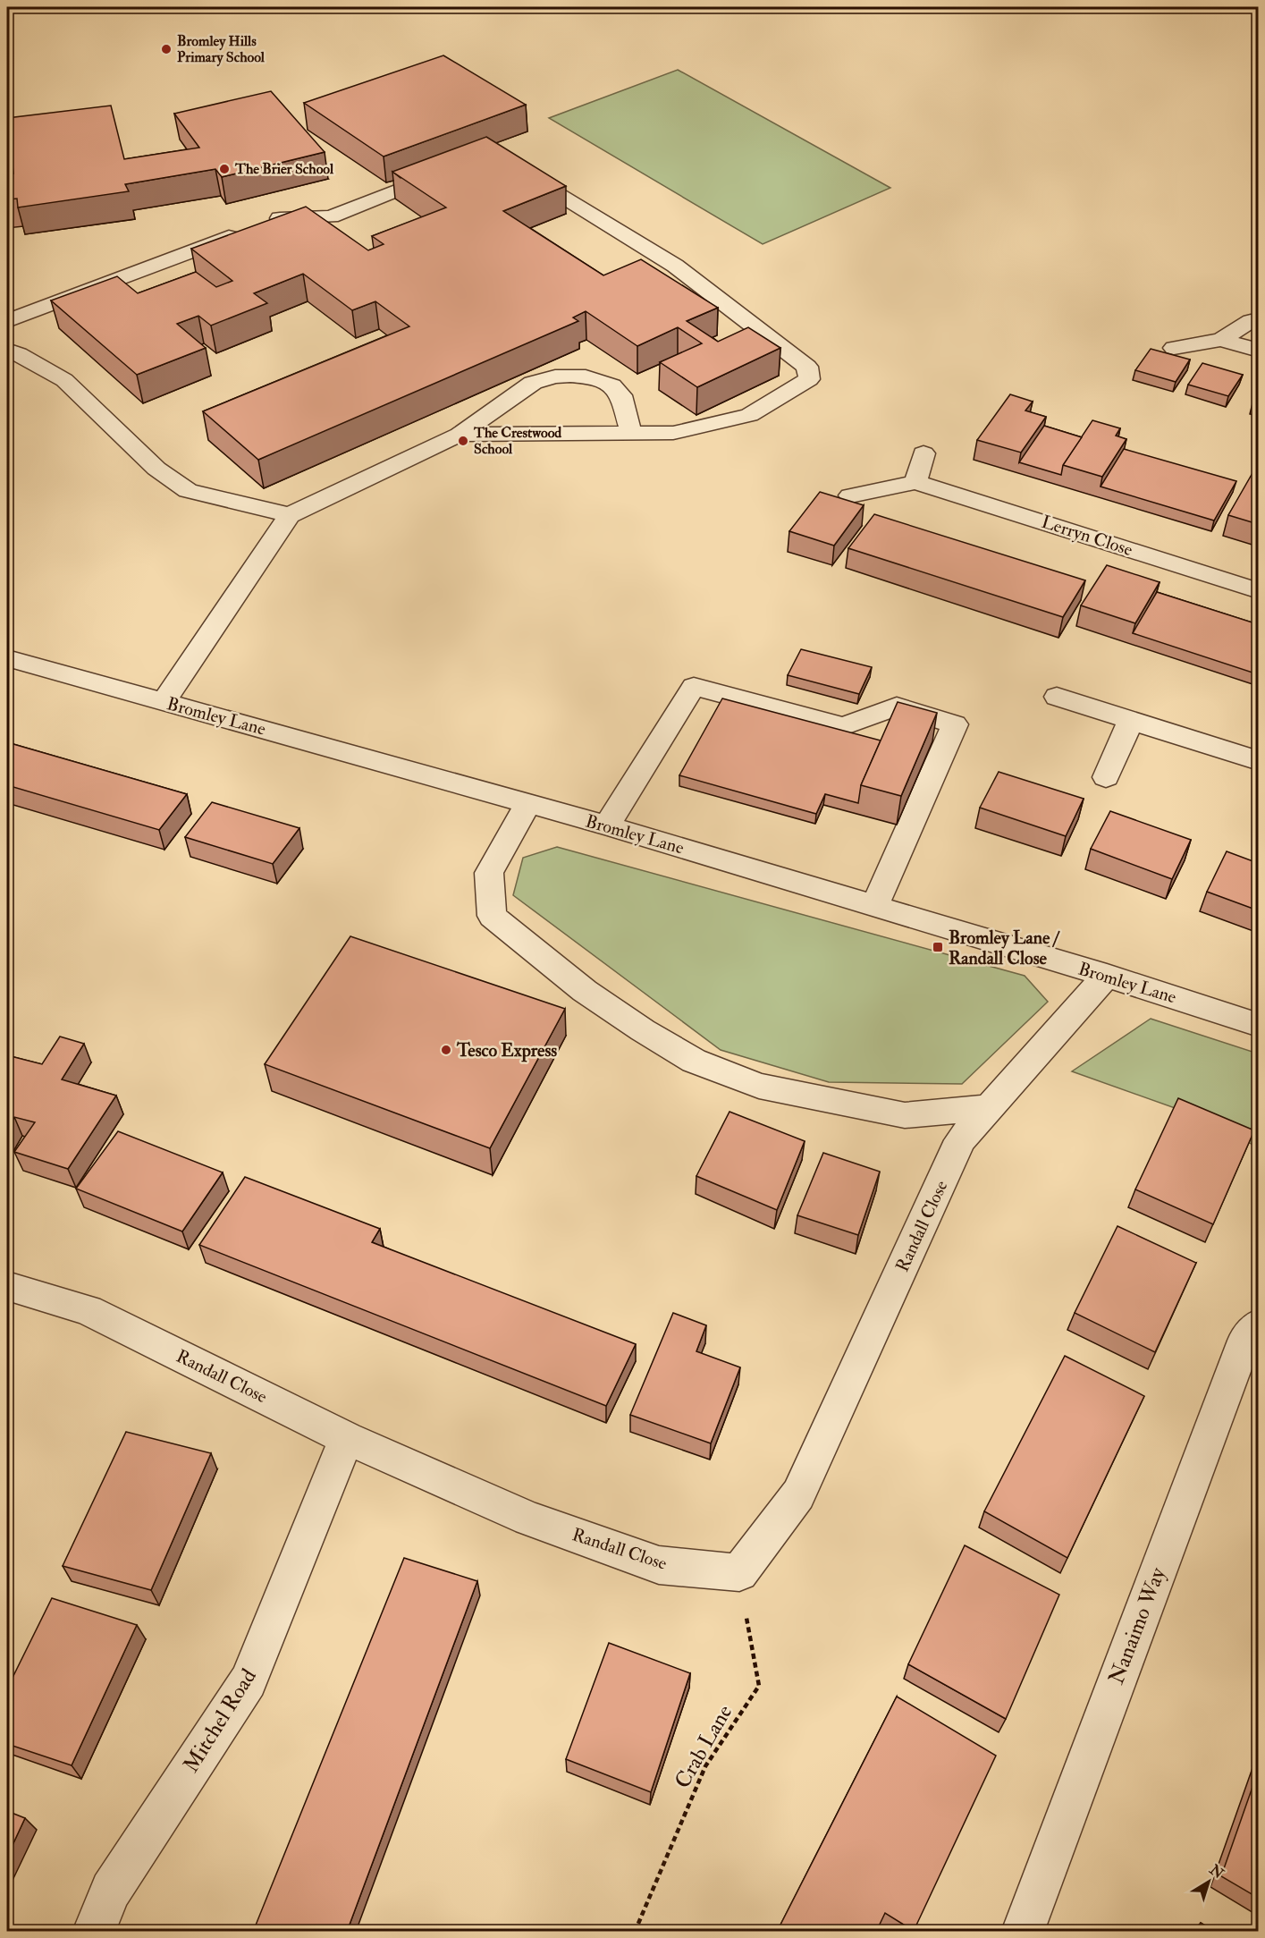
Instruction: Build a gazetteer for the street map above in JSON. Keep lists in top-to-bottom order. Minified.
{"streets":{"street":["Lerryn Close","Bromley Lane","Randall Close","Nanaimo Way","Mitchel Road"],"path":["Crab Lane"]},"crossings":[["Bromley Lane","Randall Close"],["Randall Close","Mitchel Road"],["Randall Close","Crab Lane"]],"places":{"other":["Bromley Hills Primary School","The Brier School","The Crestwood School","Tesco Express"],"transit":["Bromley Lane / Randall Close"]},"north":"top right"}
